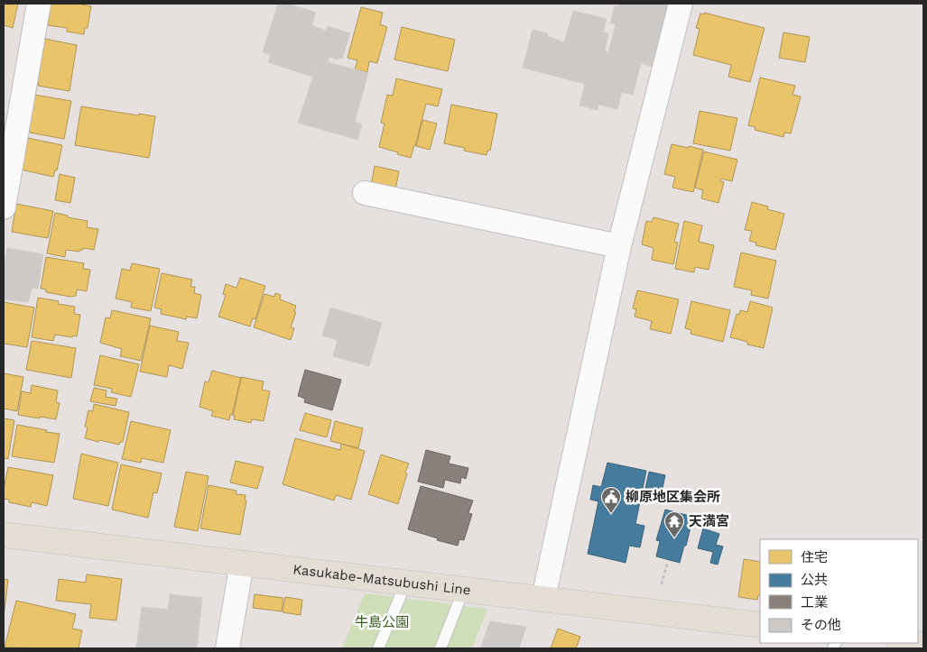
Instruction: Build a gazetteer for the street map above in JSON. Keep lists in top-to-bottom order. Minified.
{"streets":{"main road":["Kasukabe-Matsubushi Line"]},"parks":["牛島公園"],"places":{"public building":["柳原地区集会所"],"temple":["天満宮"]},"legend":["住宅","公共","工業","その他"]}
